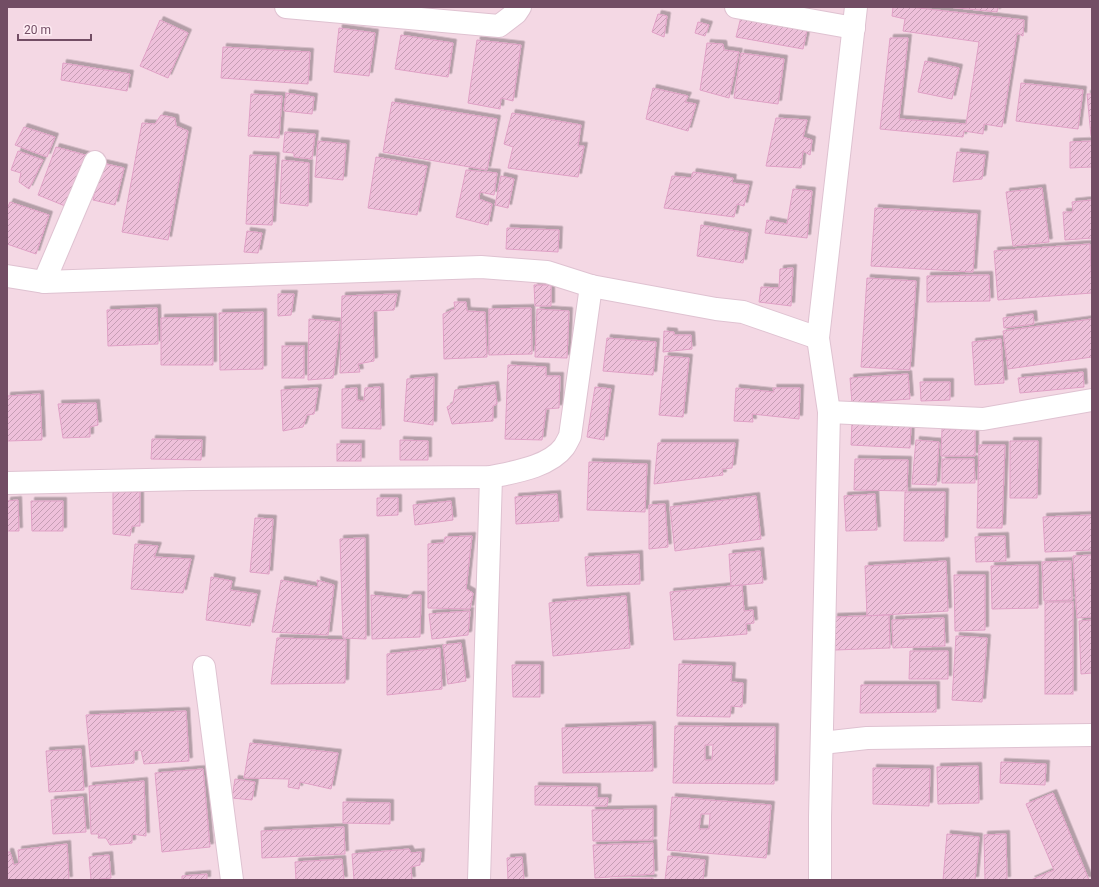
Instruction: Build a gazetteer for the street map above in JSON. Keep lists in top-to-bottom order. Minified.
{"scale_bar":"20 m"}
